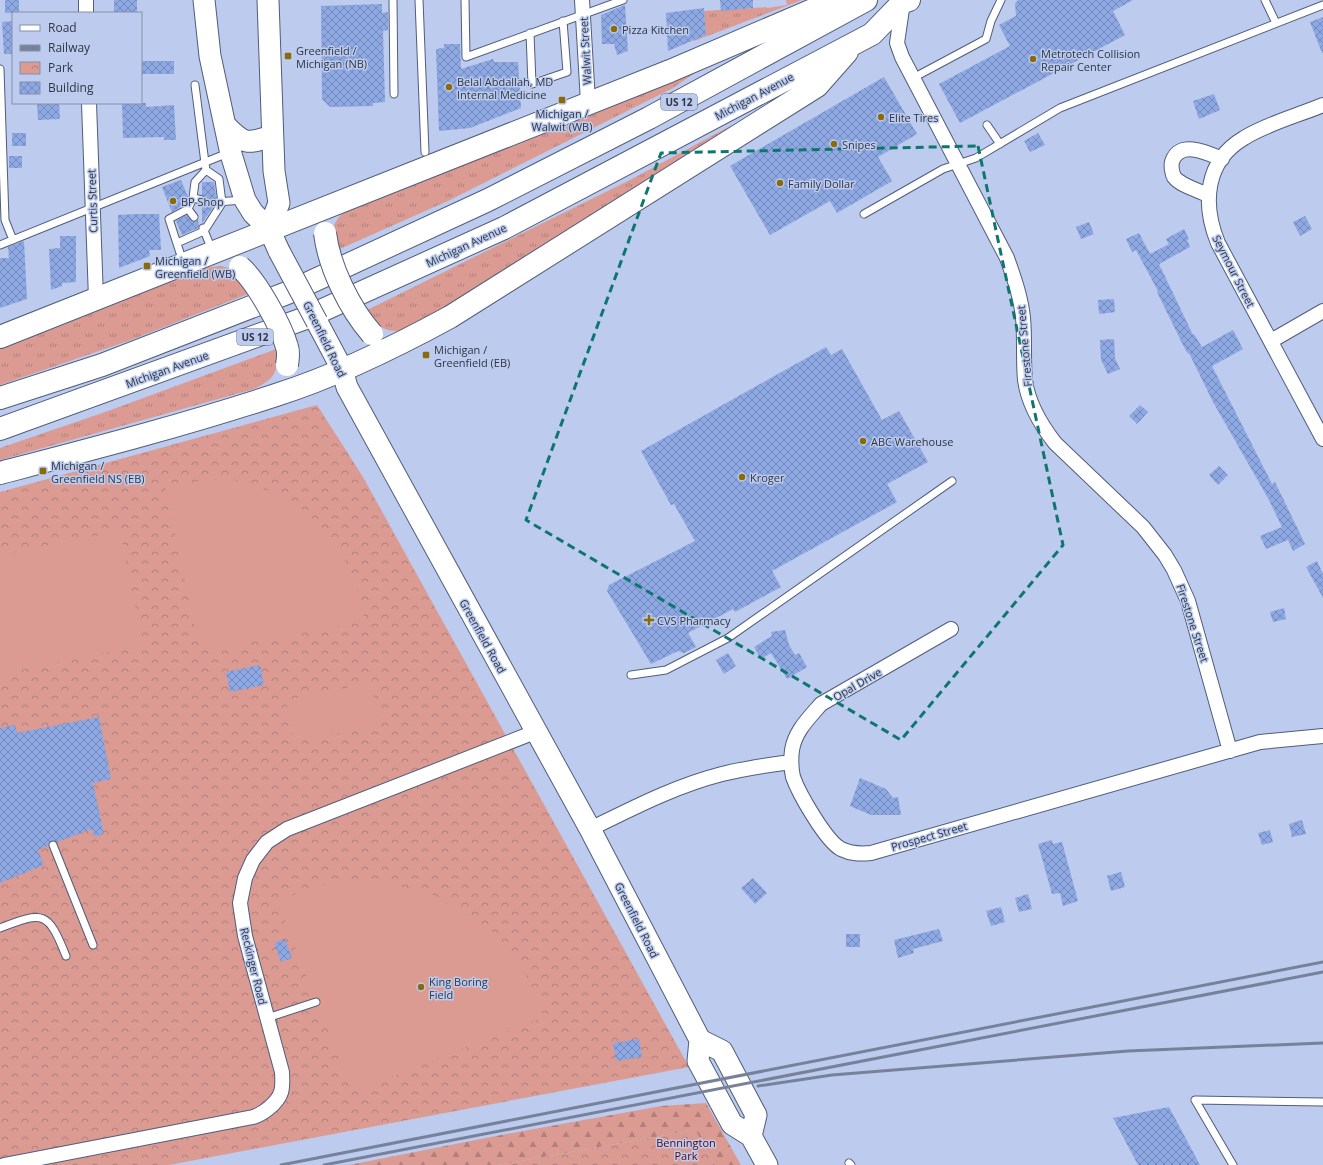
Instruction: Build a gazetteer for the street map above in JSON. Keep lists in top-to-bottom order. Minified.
{"streets":{"main road":["Michigan Avenue","US 12","Greenfield Road"],"street":["Walwit Street","Curtis Street","Seymour Street","Firestone Street","Opal Drive","Prospect Street","Reckinger Road"]},"crossings":[["Michigan Avenue","Firestone Street"],["Greenfield Road","Reckinger Road"],["Firestone Street","Prospect Street"],["Opal Drive","Prospect Street"]],"parks":["Bennington Park"],"places":{"other":["Pizza Kitchen","Metrotech Collision Repair Center","Belal Abdallah, MD Internal Medicine","Elite Tires","Snipes","Family Dollar","BP Shop","ABC Warehouse","Kroger","King Boring Field"],"transit":["Greenfield / Michigan (NB)","Michigan / Walwit (WB)","Michigan / Greenfield (WB)","Michigan / Greenfield (EB)","Michigan / Greenfield NS (EB)"],"health":["CVS Pharmacy"]},"legend":["Road","Railway","Park","Building"]}
